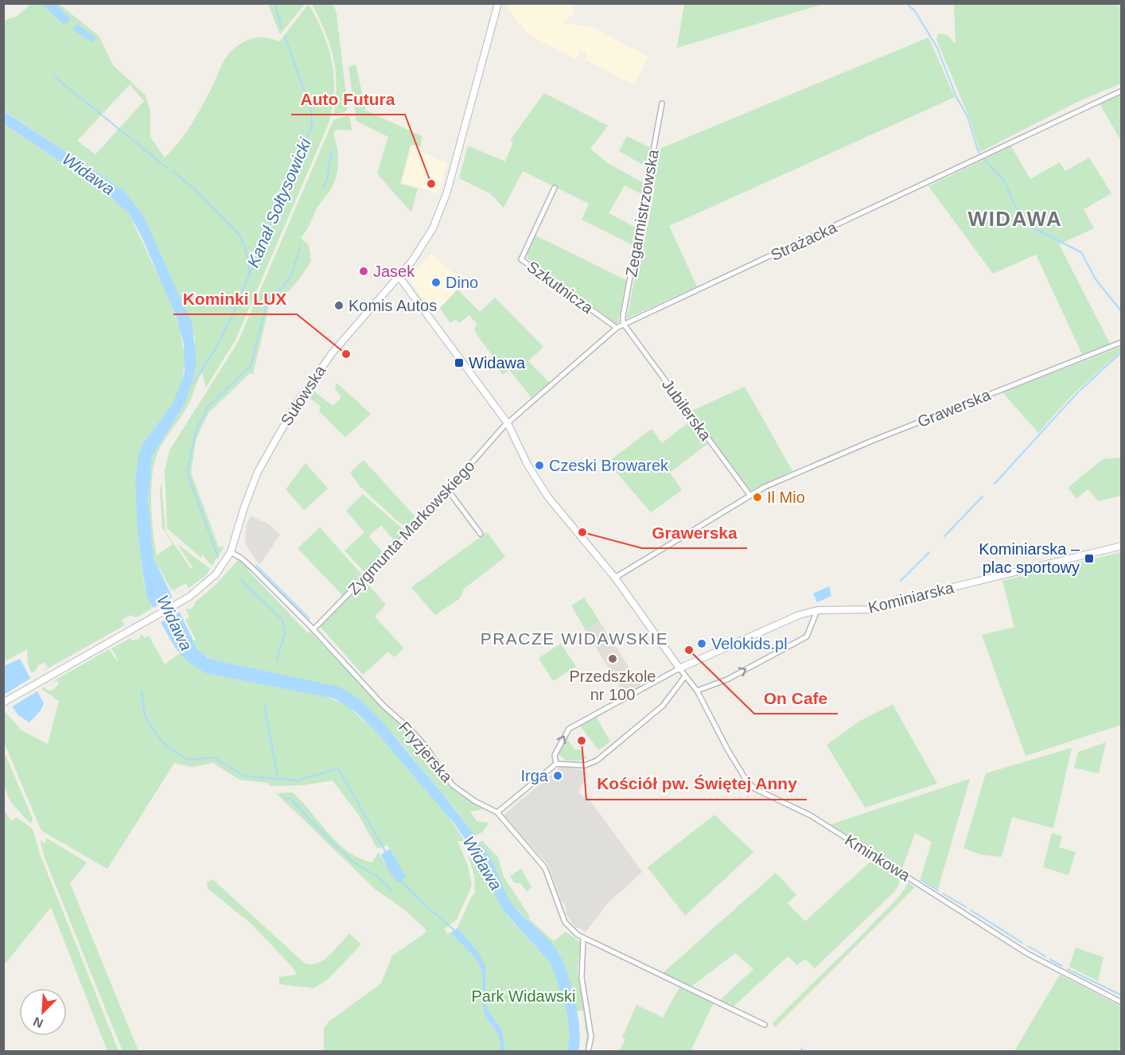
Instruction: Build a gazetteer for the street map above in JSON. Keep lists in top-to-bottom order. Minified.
{"streets":{"street":["Zegarmistrzowska","Strażacka","Szkutnicza","Sułowska","Grawerska","Jubilerska","Zygmunta Markowskiego","Kominiarska","Fryzjerska","Kminkowa"]},"crossings":[["Zegarmistrzowska","Strażacka"],["Zegarmistrzowska","Jubilerska"],["Strażacka","Szkutnicza"],["Strażacka","Jubilerska"],["Strażacka","Zygmunta Markowskiego"],["Sułowska","Fryzjerska"],["Grawerska","Jubilerska"],["Zygmunta Markowskiego","Fryzjerska"],["Kominiarska","Kminkowa"]],"districts":["WIDAWA","PRACZE WIDAWSKIE"],"water":["Widawa","Kanał Sołtysowicki"],"parks":["Park Widawski"],"places":{"other":["Auto Futura","Jasek","Dino","Komis Autos","Kominki LUX","Czeski Browarek","Il Mio","Grawerska","Velokids.pl","On Cafe","Przedszkole nr 100","Kościół pw. Świętej Anny","Irga"],"transit":["Widawa","Kominiarska – plac sportowy"]},"north":"bottom left"}
